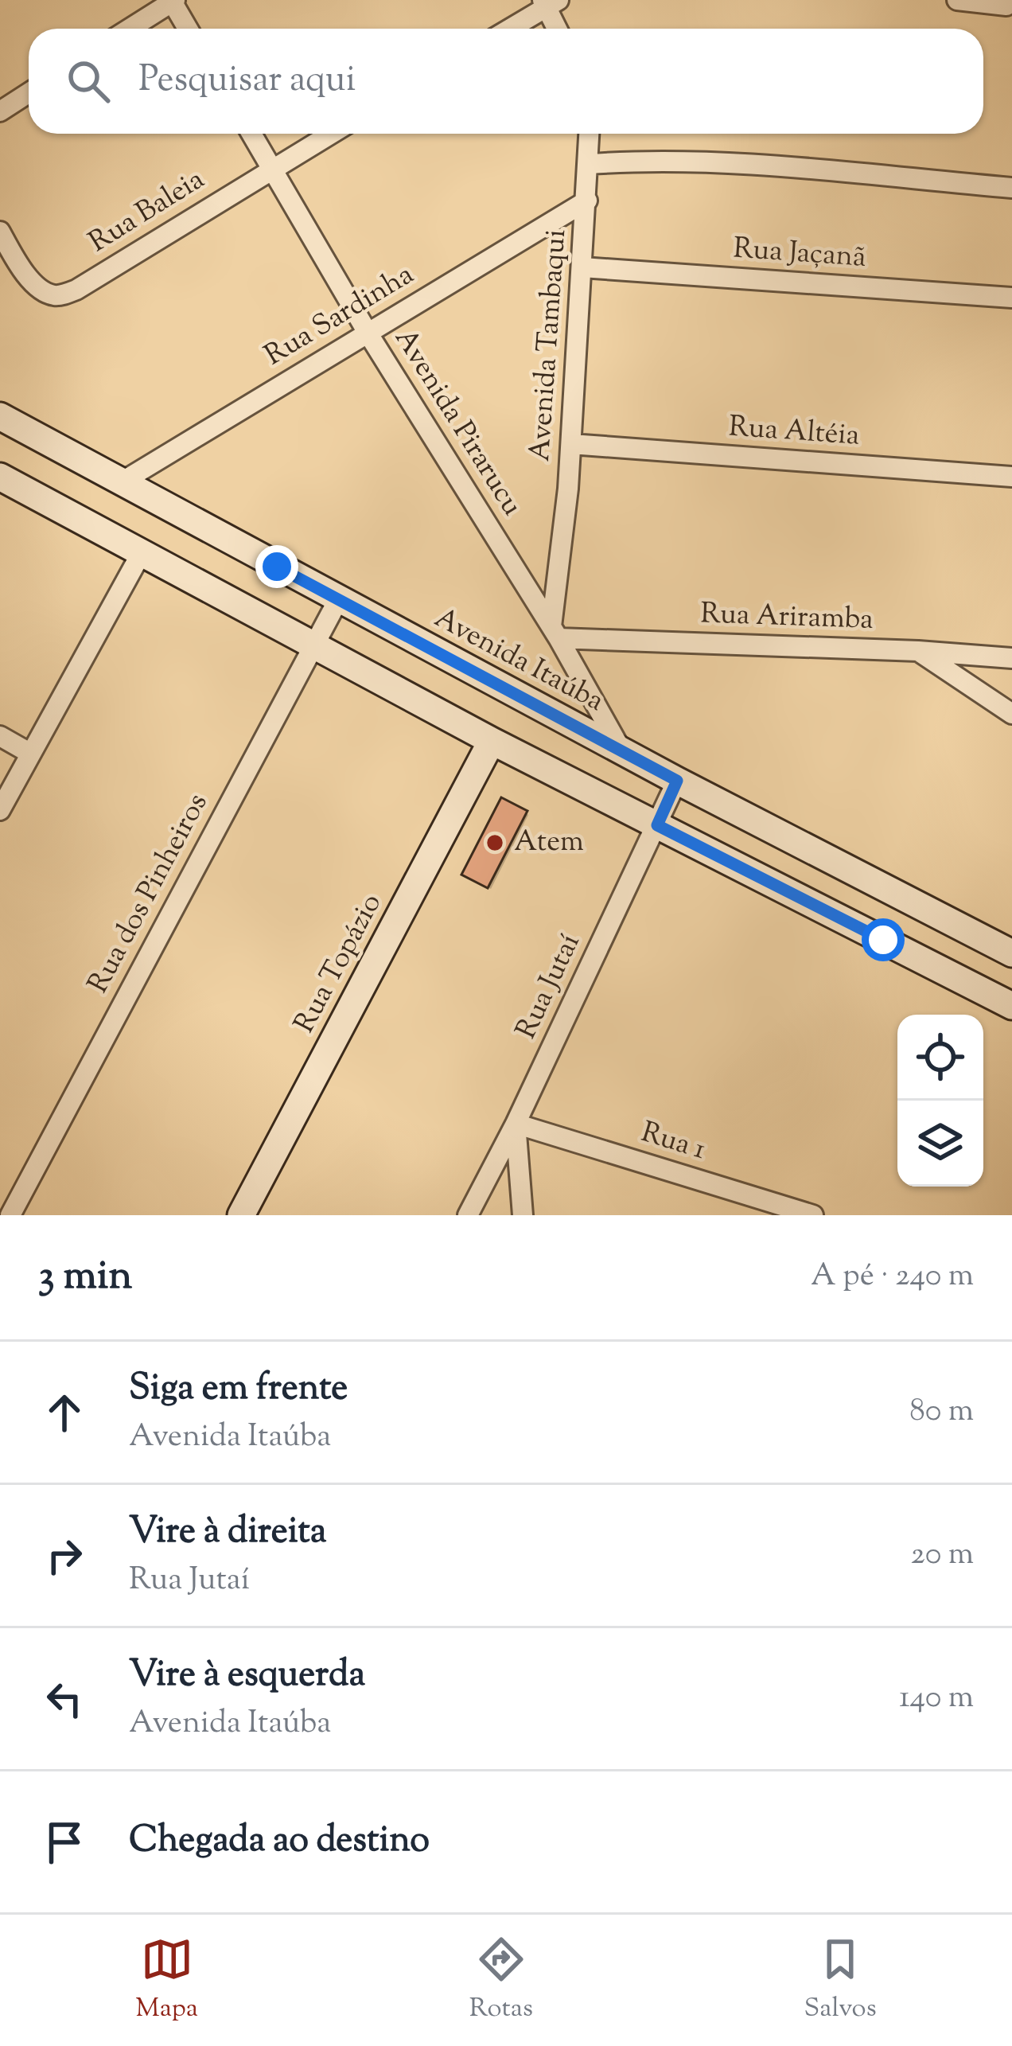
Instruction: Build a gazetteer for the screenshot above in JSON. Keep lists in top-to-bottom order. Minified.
{"streets":{"street":["Rua Baleia","Rua Jaçanã","Rua Sardinha","Avenida Tambaqui","Avenida Pirarucu","Rua Altéia","Rua Ariramba","Avenida Itaúba","Rua dos Pinheiros","Rua Topázio","Rua Jutaí","Rua 1"]},"crossings":[["Rua Baleia","Avenida Pirarucu"],["Rua Jaçanã","Avenida Tambaqui"],["Rua Sardinha","Avenida Tambaqui"],["Rua Sardinha","Avenida Pirarucu"],["Rua Sardinha","Avenida Itaúba"],["Avenida Tambaqui","Avenida Pirarucu"],["Avenida Tambaqui","Rua Altéia"],["Avenida Tambaqui","Rua Ariramba"],["Avenida Pirarucu","Rua Ariramba"],["Avenida Pirarucu","Avenida Itaúba"],["Avenida Itaúba","Rua dos Pinheiros"],["Avenida Itaúba","Rua Jutaí"],["Rua Jutaí","Rua 1"]],"places":["Atem"],"page":{"search":"Pesquisar aqui","heading":["3 min","A pé · 240 m"],"list":[["Siga em frente","Avenida Itaúba","80 m"],["Vire à direita","Rua Jutaí","20 m"],["Vire à esquerda","Avenida Itaúba","140 m"],"Chegada ao destino"],"nav":["Mapa","Rotas","Salvos"]}}
